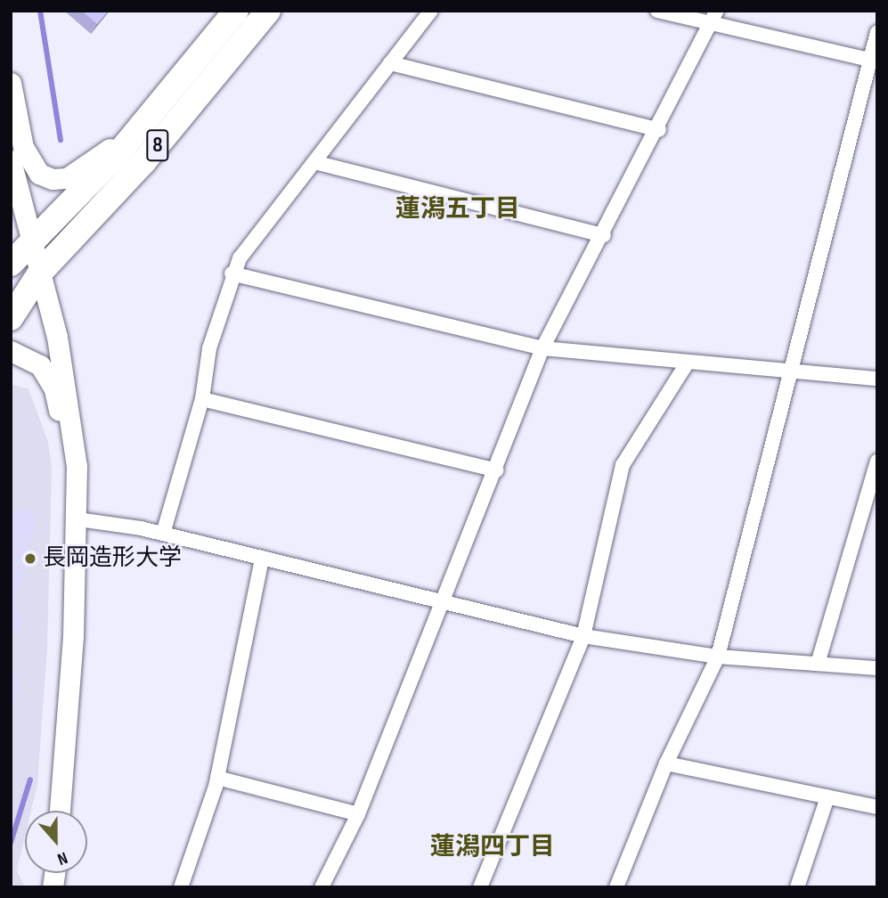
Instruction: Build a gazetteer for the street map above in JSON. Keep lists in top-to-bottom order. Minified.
{"streets":{"highway":["8"]},"districts":["蓮潟五丁目","蓮潟四丁目"],"places":["長岡造形大学"],"north":"bottom"}
